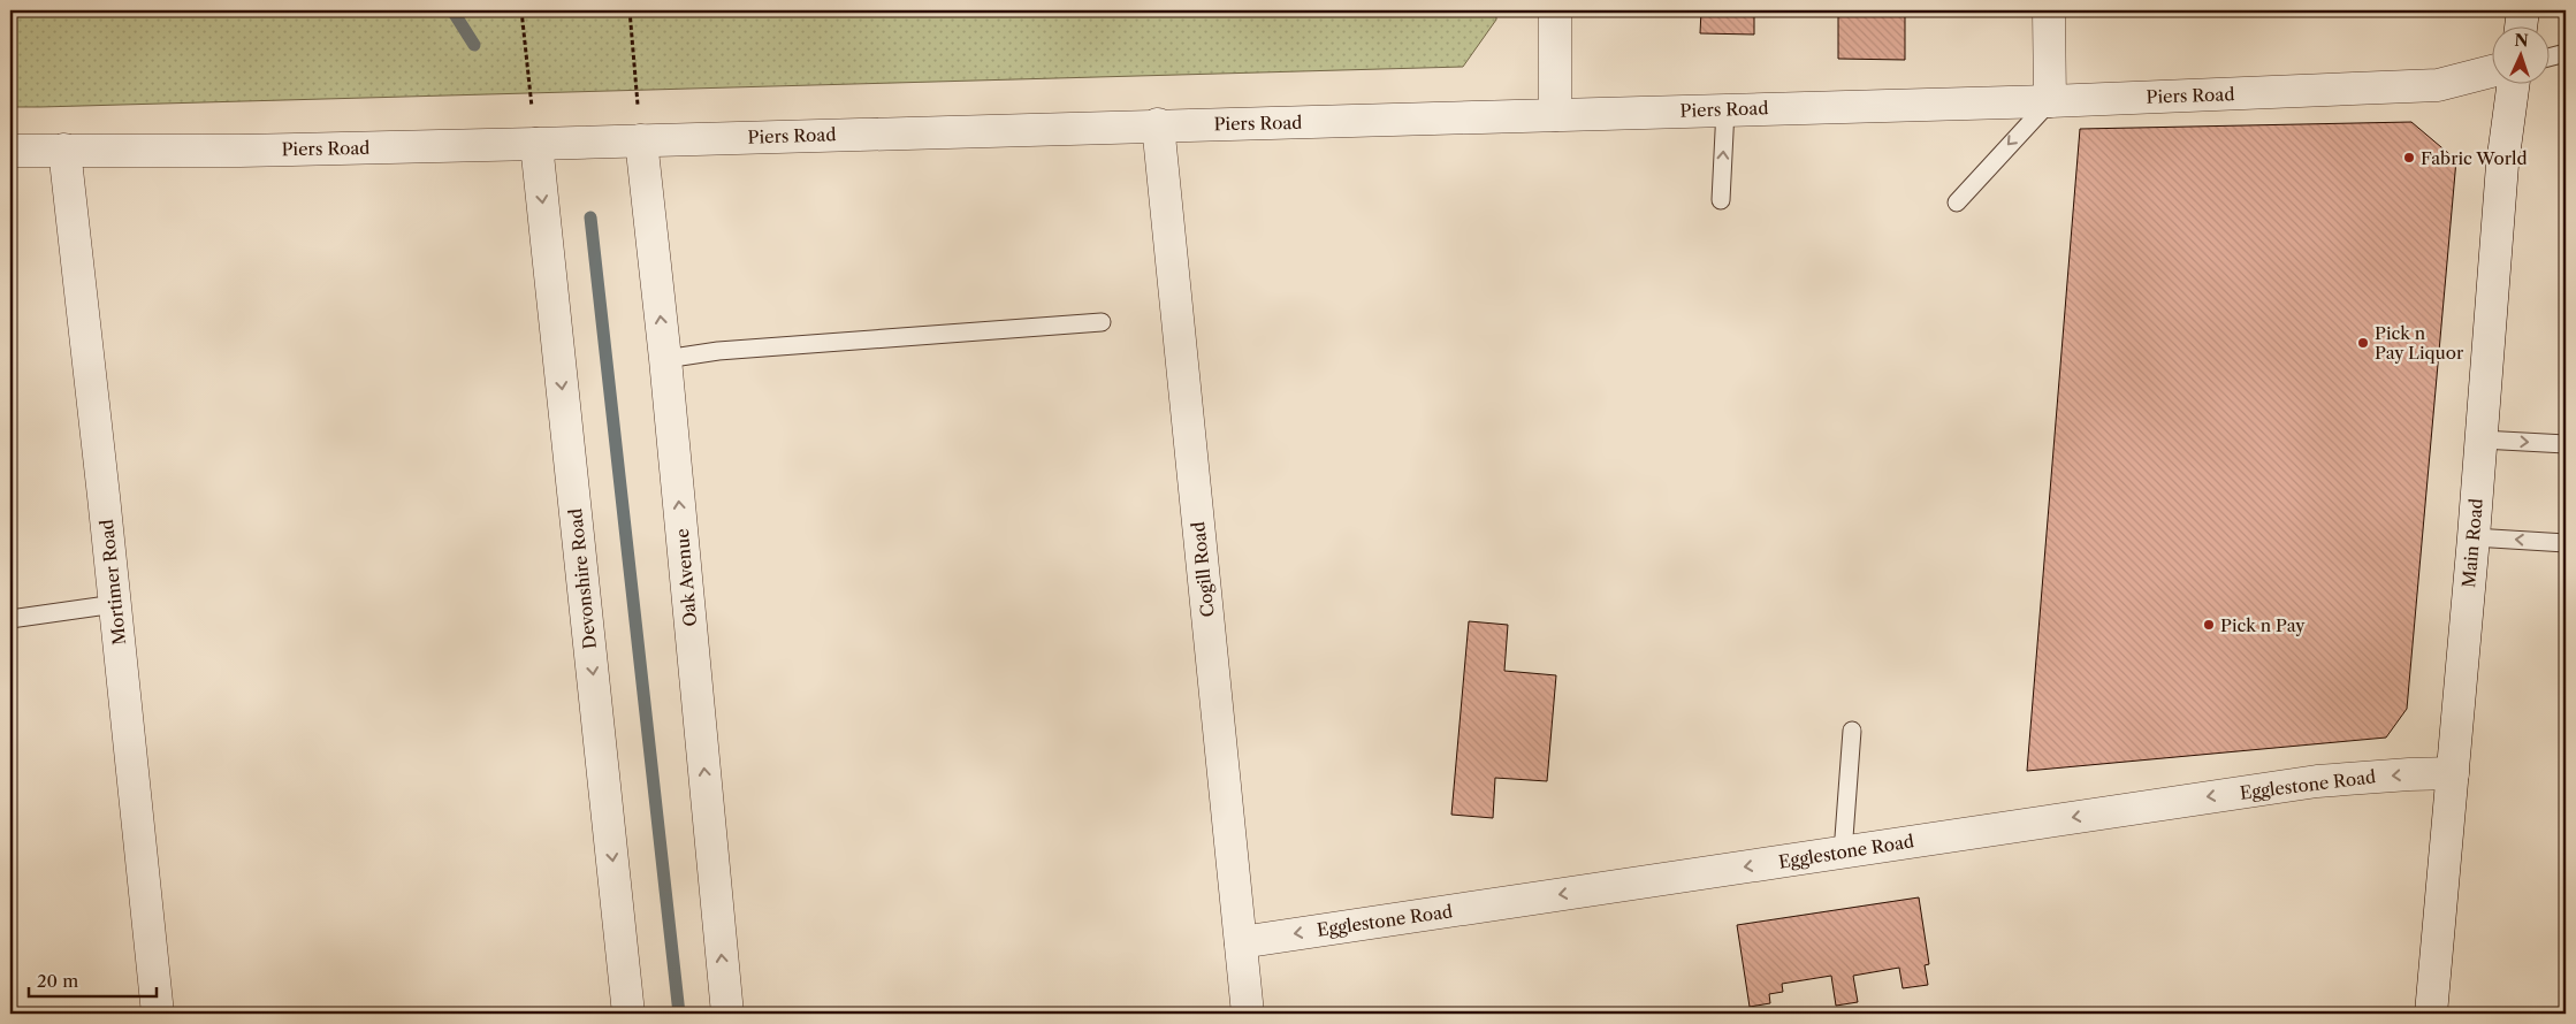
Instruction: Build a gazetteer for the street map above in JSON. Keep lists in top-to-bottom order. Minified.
{"streets":{"street":["Piers Road","Main Road","Cogill Road","Oak Avenue","Devonshire Road","Mortimer Road","Egglestone Road"]},"crossings":[["Piers Road","Cogill Road"],["Piers Road","Oak Avenue"],["Piers Road","Devonshire Road"],["Piers Road","Mortimer Road"],["Main Road","Egglestone Road"],["Cogill Road","Egglestone Road"]],"one_way":["Oak Avenue","Devonshire Road","Egglestone Road"],"places":["Fabric World","Pick n Pay Liquor","Pick n Pay"],"scale_bar":"20 m","north":"top"}
